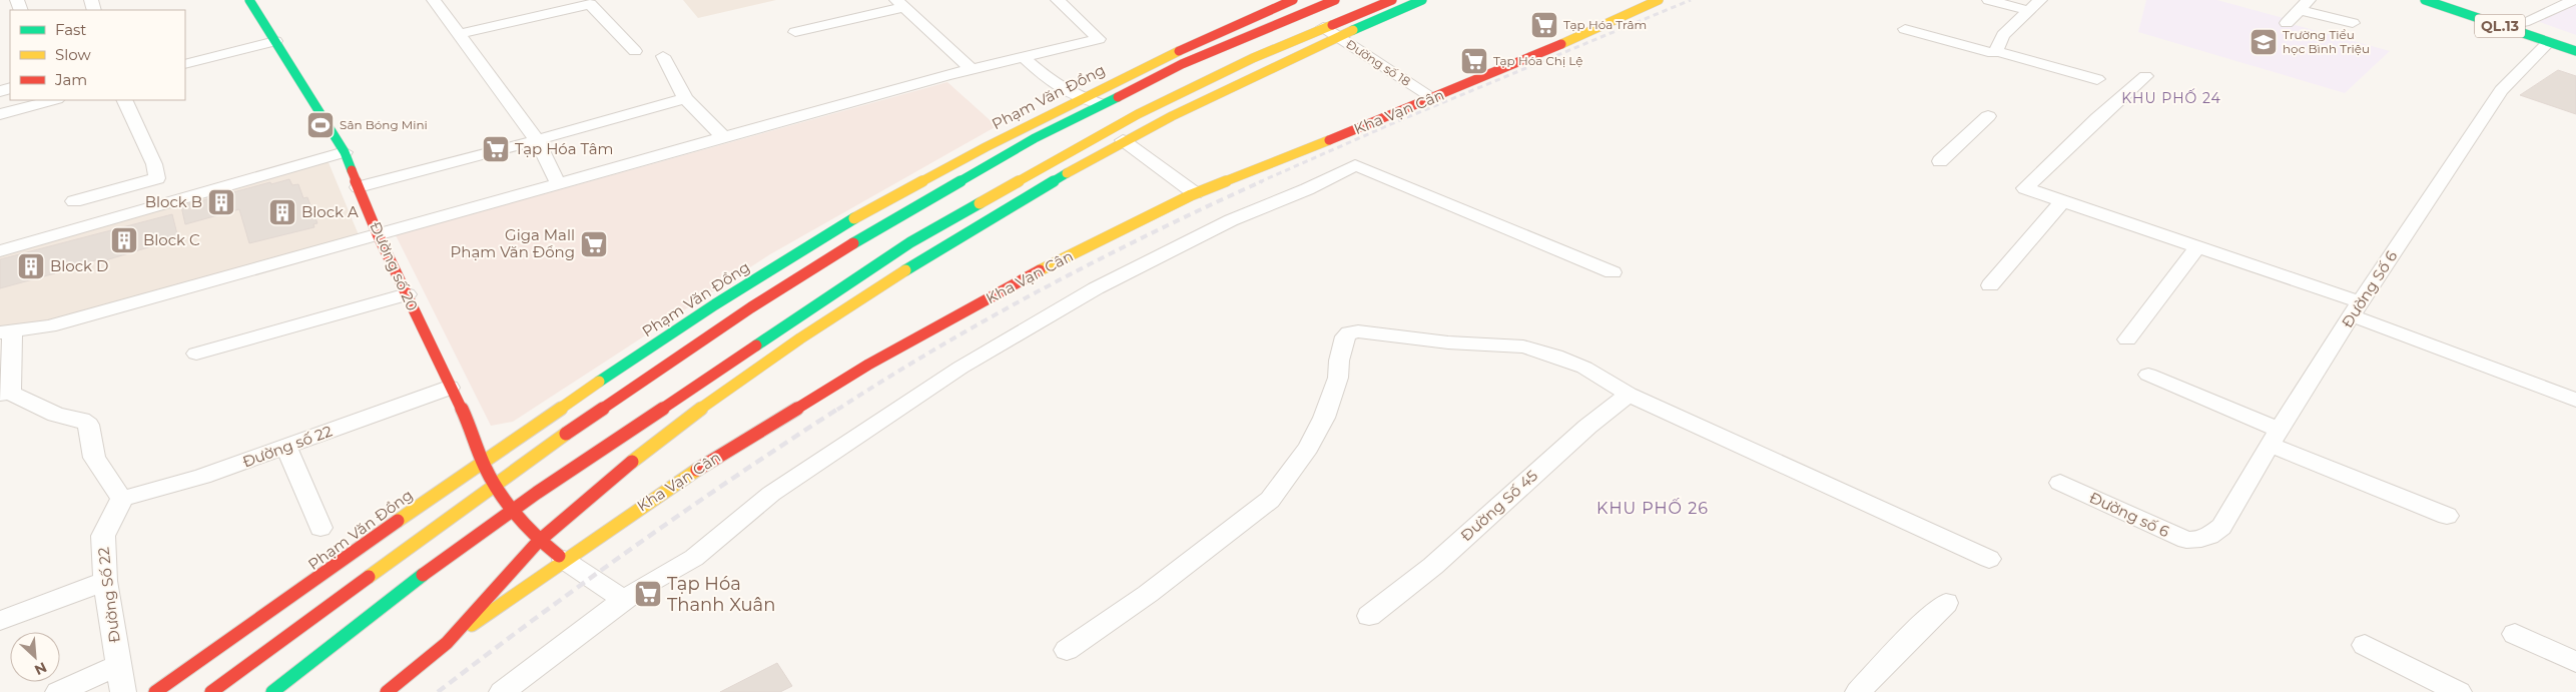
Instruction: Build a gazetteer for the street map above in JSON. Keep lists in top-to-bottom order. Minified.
{"streets":{"main road":["QL.13","Phạm Văn Đồng","Kha Vạn Cân","Đường số 20"],"street":["Đường số 18","Đường Số 6","Đường số 22","Đường Số 45","Đường số 6","Đường Số 22"]},"crossings":[["QL.13","Đường Số 6"],["Đường số 18","Kha Vạn Cân"],["Phạm Văn Đồng","Đường số 20"],["Kha Vạn Cân","Đường số 20"],["Đường số 20","Đường số 22"],["Đường Số 6","Đường số 6"],["Đường số 22","Đường Số 22"]],"districts":["KHU PHỐ 24","KHU PHỐ 26"],"places":{"supermarket":["Tạp Hóa Trâm","Tạp Hóa Chị Lệ","Tạp Hóa Tâm","Giga Mall Phạm Văn Đồng","Tạp Hóa Thanh Xuân"],"school or university":["Trường Tiểu học Bình Triệu"],"sports":["Sân Bóng Mini"],"building":["Block B","Block A","Block C","Block D"]},"legend":["Fast","Slow","Jam"],"north":"bottom right"}
